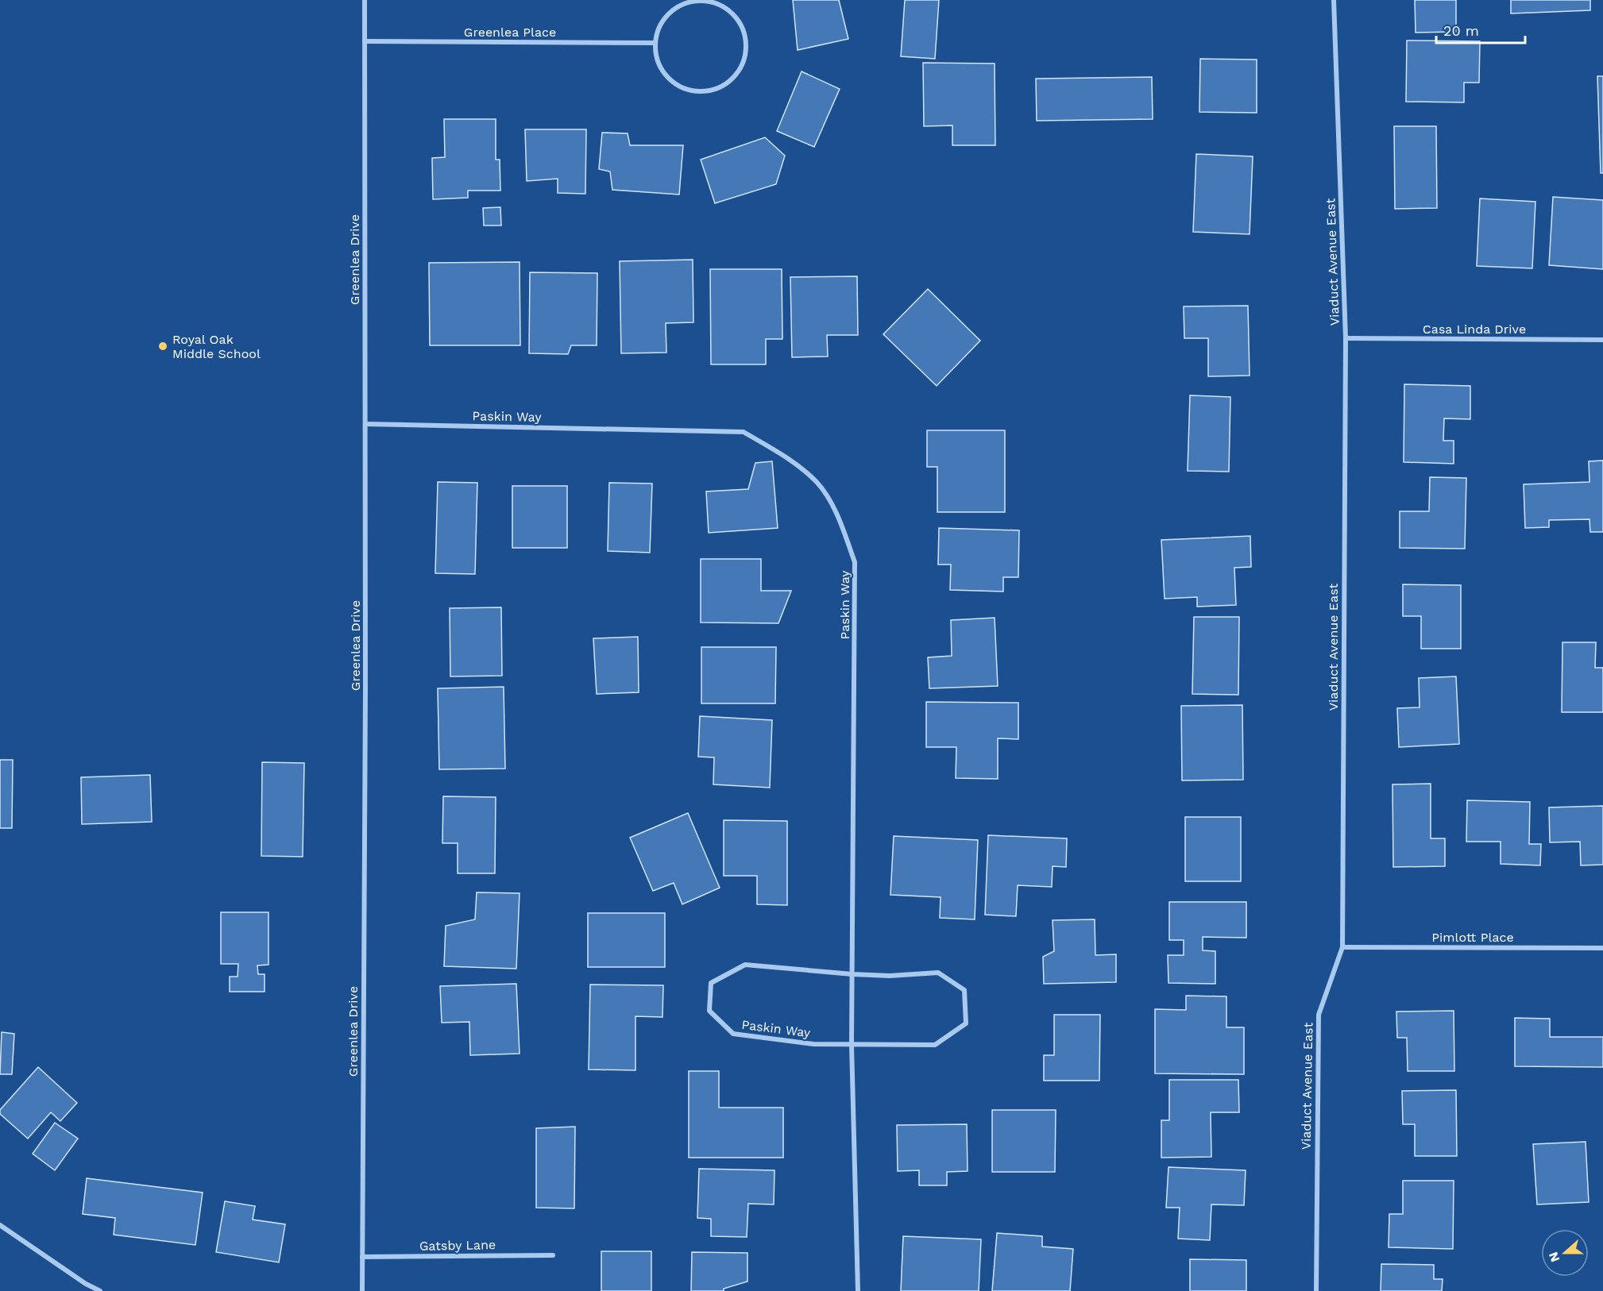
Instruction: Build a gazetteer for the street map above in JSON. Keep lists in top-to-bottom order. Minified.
{"streets":{"street":["Greenlea Place","Greenlea Drive","Viaduct Avenue East","Casa Linda Drive","Paskin Way","Pimlott Place","Gatsby Lane"]},"crossings":[["Greenlea Place","Greenlea Drive"],["Greenlea Drive","Paskin Way"],["Greenlea Drive","Gatsby Lane"],["Viaduct Avenue East","Casa Linda Drive"],["Viaduct Avenue East","Pimlott Place"]],"places":["Royal Oak Middle School"],"scale_bar":"20 m","north":"left"}
